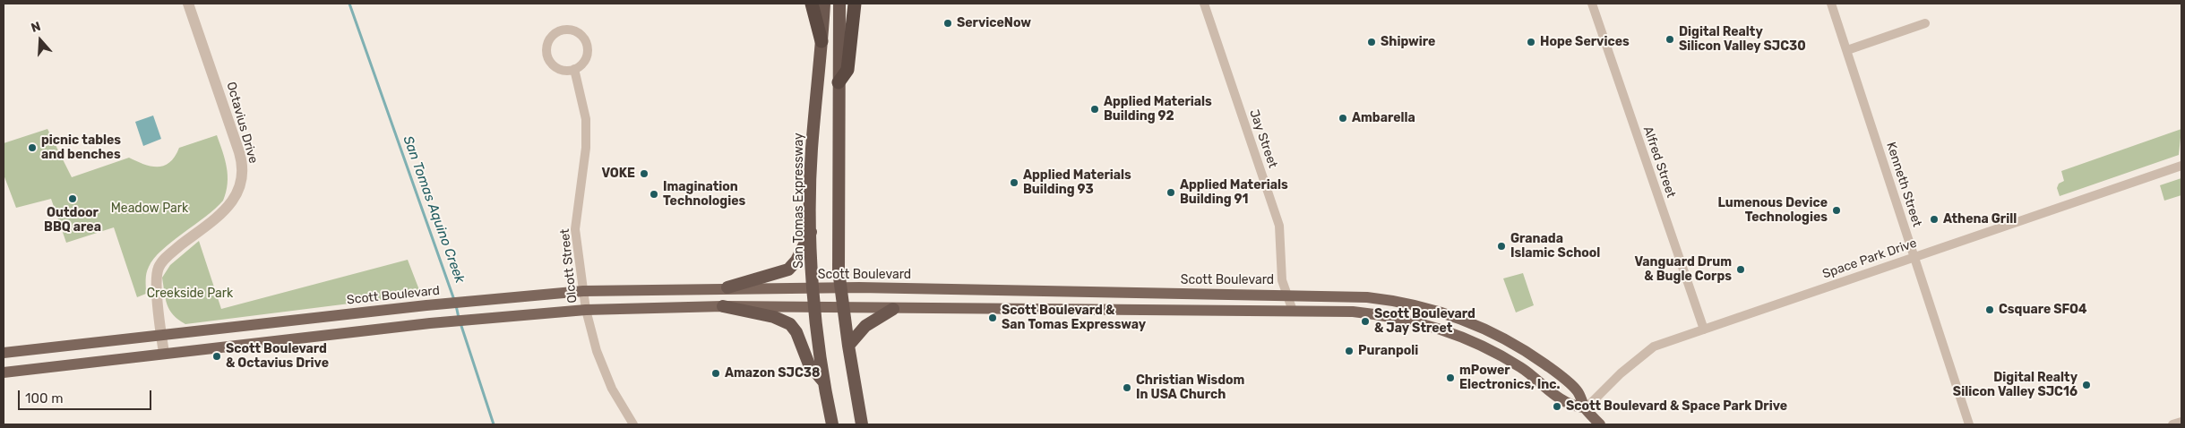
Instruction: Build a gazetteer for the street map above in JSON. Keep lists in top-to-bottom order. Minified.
{"streets":{"highway":["San Tomas Expressway"],"main road":["Scott Boulevard"],"street":["Octavius Drive","Jay Street","Alfred Street","Kenneth Street","Space Park Drive","Olcott Street"]},"crossings":[["Octavius Drive","Scott Boulevard"],["Jay Street","Scott Boulevard"],["Alfred Street","Space Park Drive"],["Kenneth Street","Space Park Drive"],["San Tomas Expressway","Scott Boulevard"],["Space Park Drive","Scott Boulevard"],["Olcott Street","Scott Boulevard"]],"water":["San Tomas Aquino Creek"],"parks":["Meadow Park","Creekside Park"],"places":["ServiceNow","Digital Realty Silicon Valley SJC30","Shipwire","Hope Services","Applied Materials Building 92","Ambarella","picnic tables and benches","VOKE","Applied Materials Building 93","Applied Materials Building 91","Imagination Technologies","Outdoor BBQ area","Lumenous Device Technologies","Athena Grill","Granada Islamic School","Vanguard Drum & Bugle Corps","Csquare SFO4","Scott Boulevard & San Tomas Expressway","Scott Boulevard & Jay Street","Puranpoli","Scott Boulevard & Octavius Drive","Amazon SJC38","mPower Electronics, Inc.","Digital Realty Silicon Valley SJC16","Christian Wisdom In USA Church","Scott Boulevard & Space Park Drive"],"scale_bar":"100 m","north":"top"}
